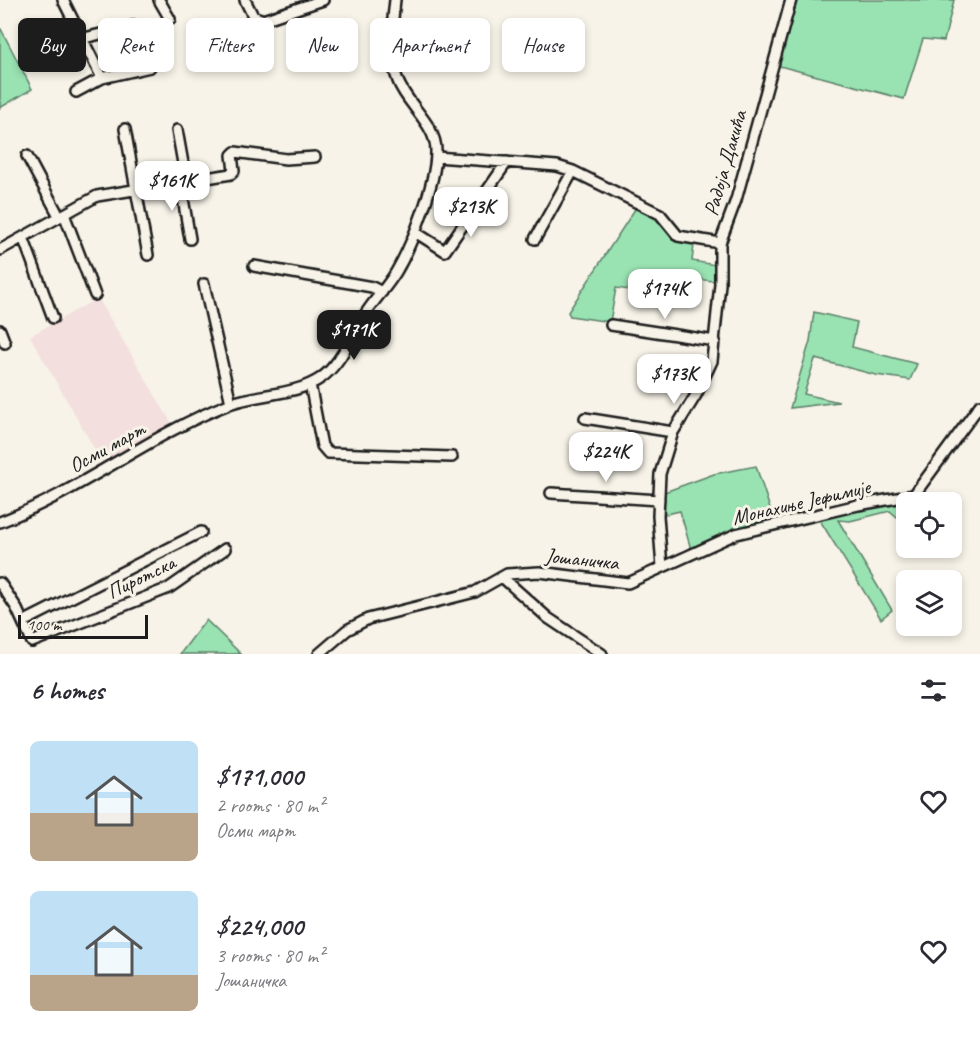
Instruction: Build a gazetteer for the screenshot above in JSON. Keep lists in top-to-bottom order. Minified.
{"streets":{"street":["Радоја Дакића","Осми март","Монахиње Јефимије","Јошаничка","Пиротска"]},"crossings":[["Радоја Дакића","Осми март"],["Монахиње Јефимије","Јошаничка"]],"scale_bar":"100 m","page":{"chip":["Buy","Rent","Filters","New","Apartment","House"],"price":["$161K","$213K","$174K","$171K","$173K","$224K"],"scale":"100 m","heading":"6 homes","list":[{"name":"$171,000","note":"2 rooms · 80 m² · Осми март"},{"name":"$224,000","note":"3 rooms · 80 m² · Јошаничка"}]}}
